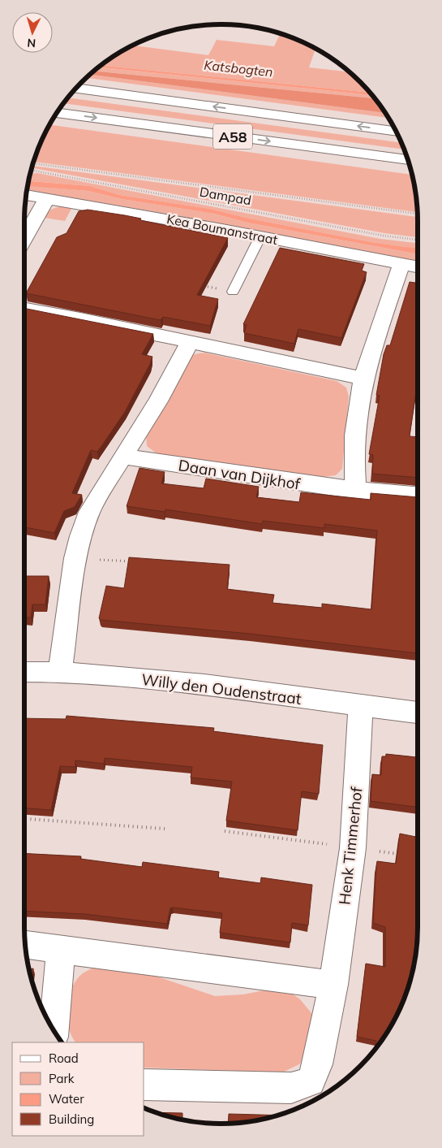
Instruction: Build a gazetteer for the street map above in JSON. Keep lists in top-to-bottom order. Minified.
{"streets":{"main road":["A58","Kea Boumanstraat","Daan van Dijkhof","Willy den Oudenstraat","Henk Timmerhof"],"path":["Dampad"]},"crossings":[["Willy den Oudenstraat","Henk Timmerhof"]],"water":["Katsbogten"],"legend":["Road","Park","Water","Building"],"north":"bottom"}
